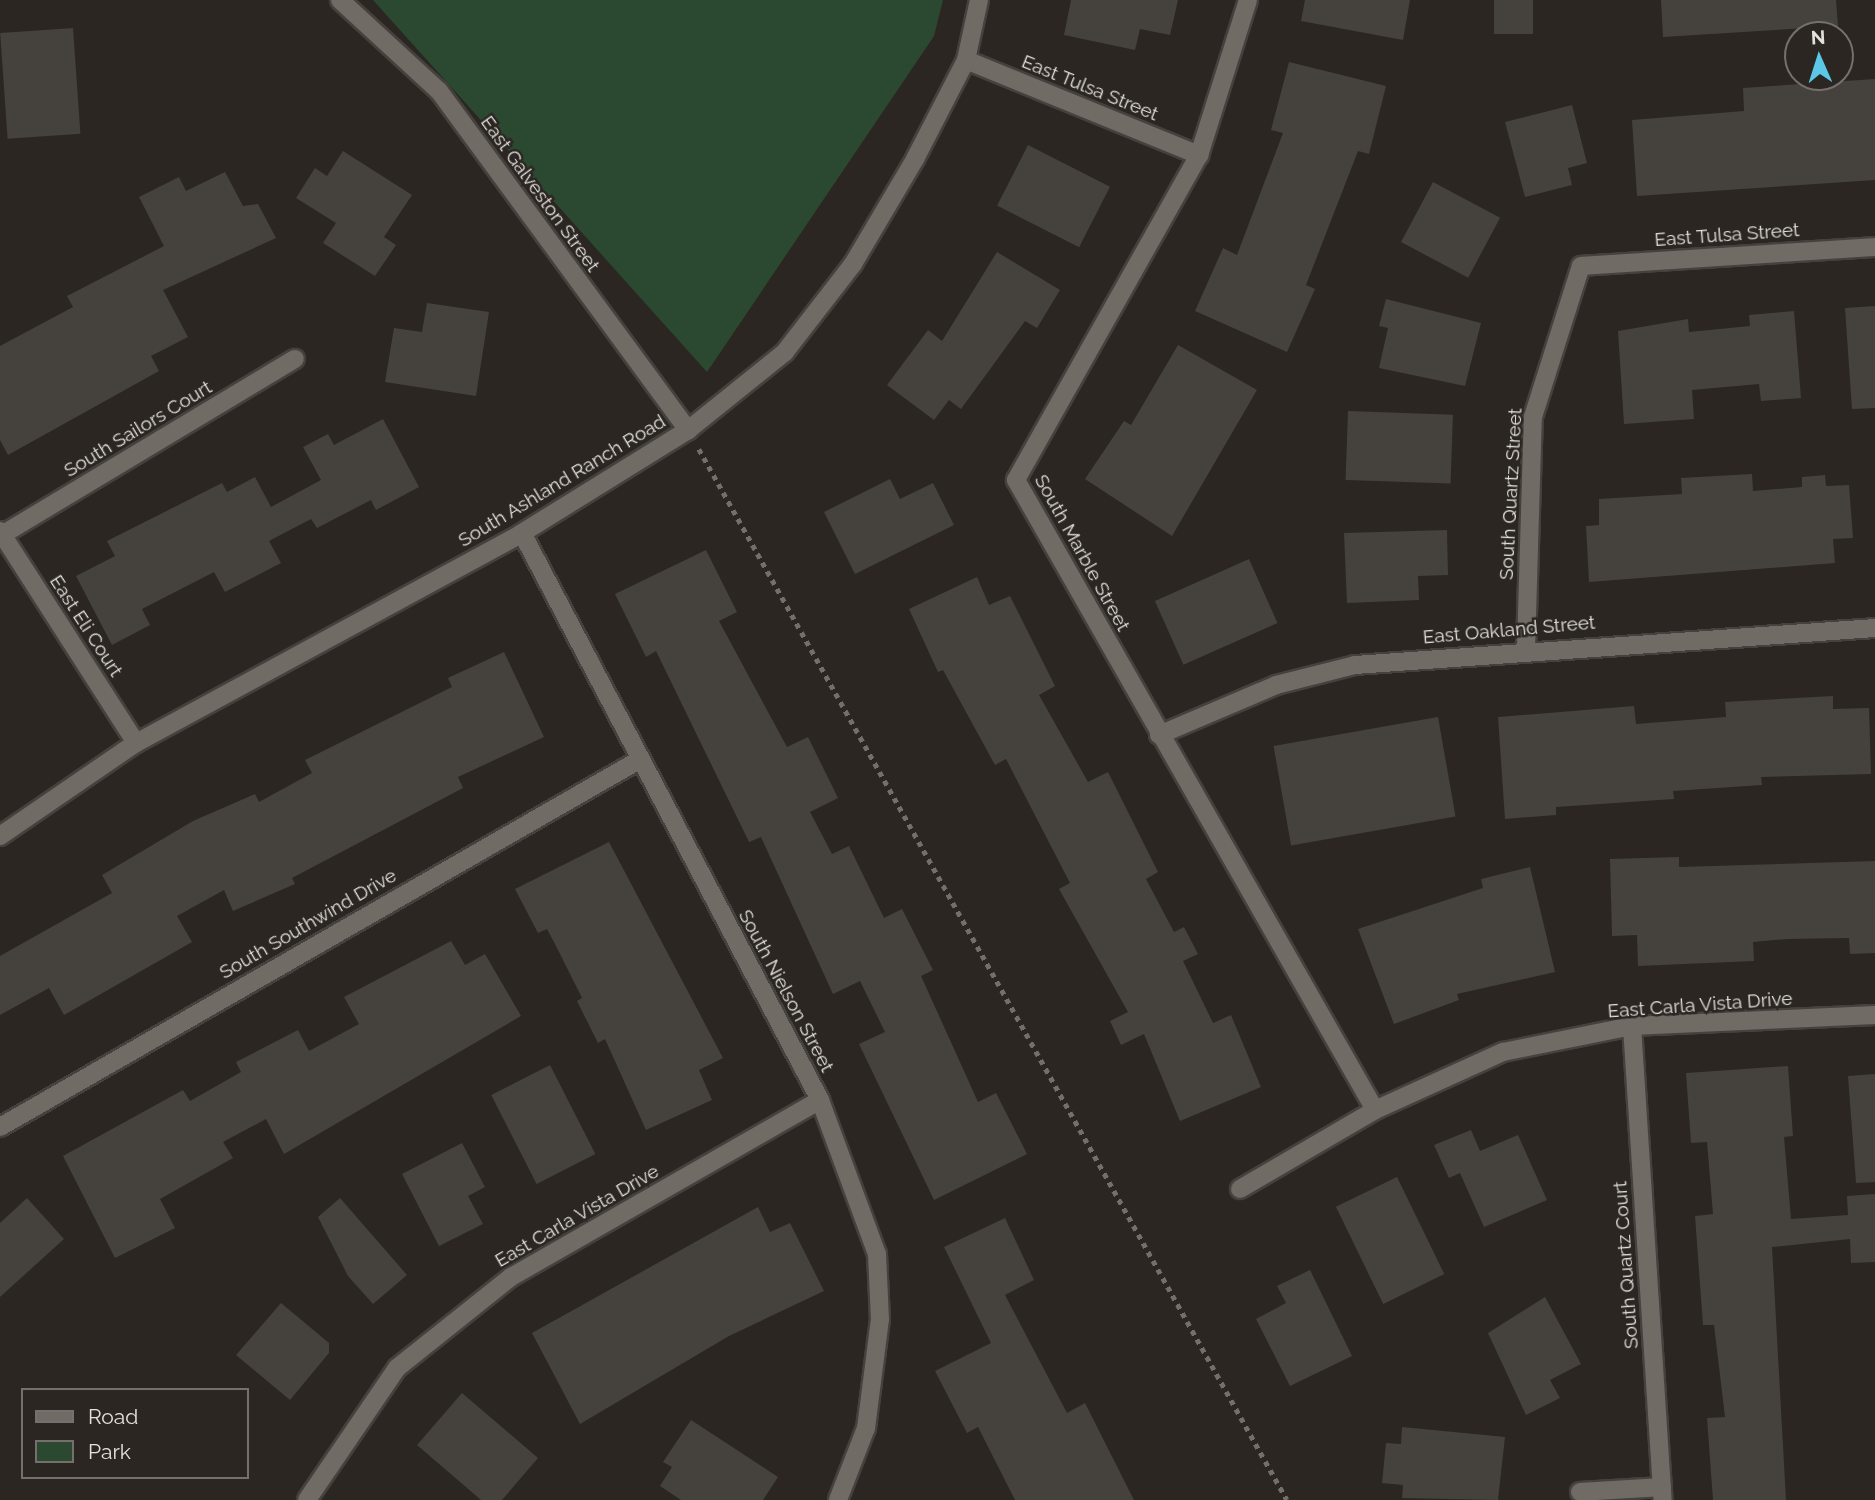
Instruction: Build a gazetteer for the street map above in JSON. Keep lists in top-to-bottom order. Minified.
{"streets":{"street":["East Tulsa Street","East Galveston Street","South Sailors Court","South Ashland Ranch Road","South Quartz Street","South Marble Street","East Eli Court","East Oakland Street","South Southwind Drive","South Nielson Street","East Carla Vista Drive","South Quartz Court"]},"crossings":[["East Tulsa Street","South Ashland Ranch Road"],["East Tulsa Street","South Quartz Street"],["East Tulsa Street","South Marble Street"],["East Galveston Street","South Ashland Ranch Road"],["South Sailors Court","East Eli Court"],["South Ashland Ranch Road","East Eli Court"],["South Ashland Ranch Road","South Nielson Street"],["South Quartz Street","East Oakland Street"],["South Marble Street","East Oakland Street"],["South Marble Street","East Carla Vista Drive"],["South Southwind Drive","South Nielson Street"],["South Nielson Street","East Carla Vista Drive"],["East Carla Vista Drive","South Quartz Court"]],"legend":["Road","Park"],"north":"top"}
